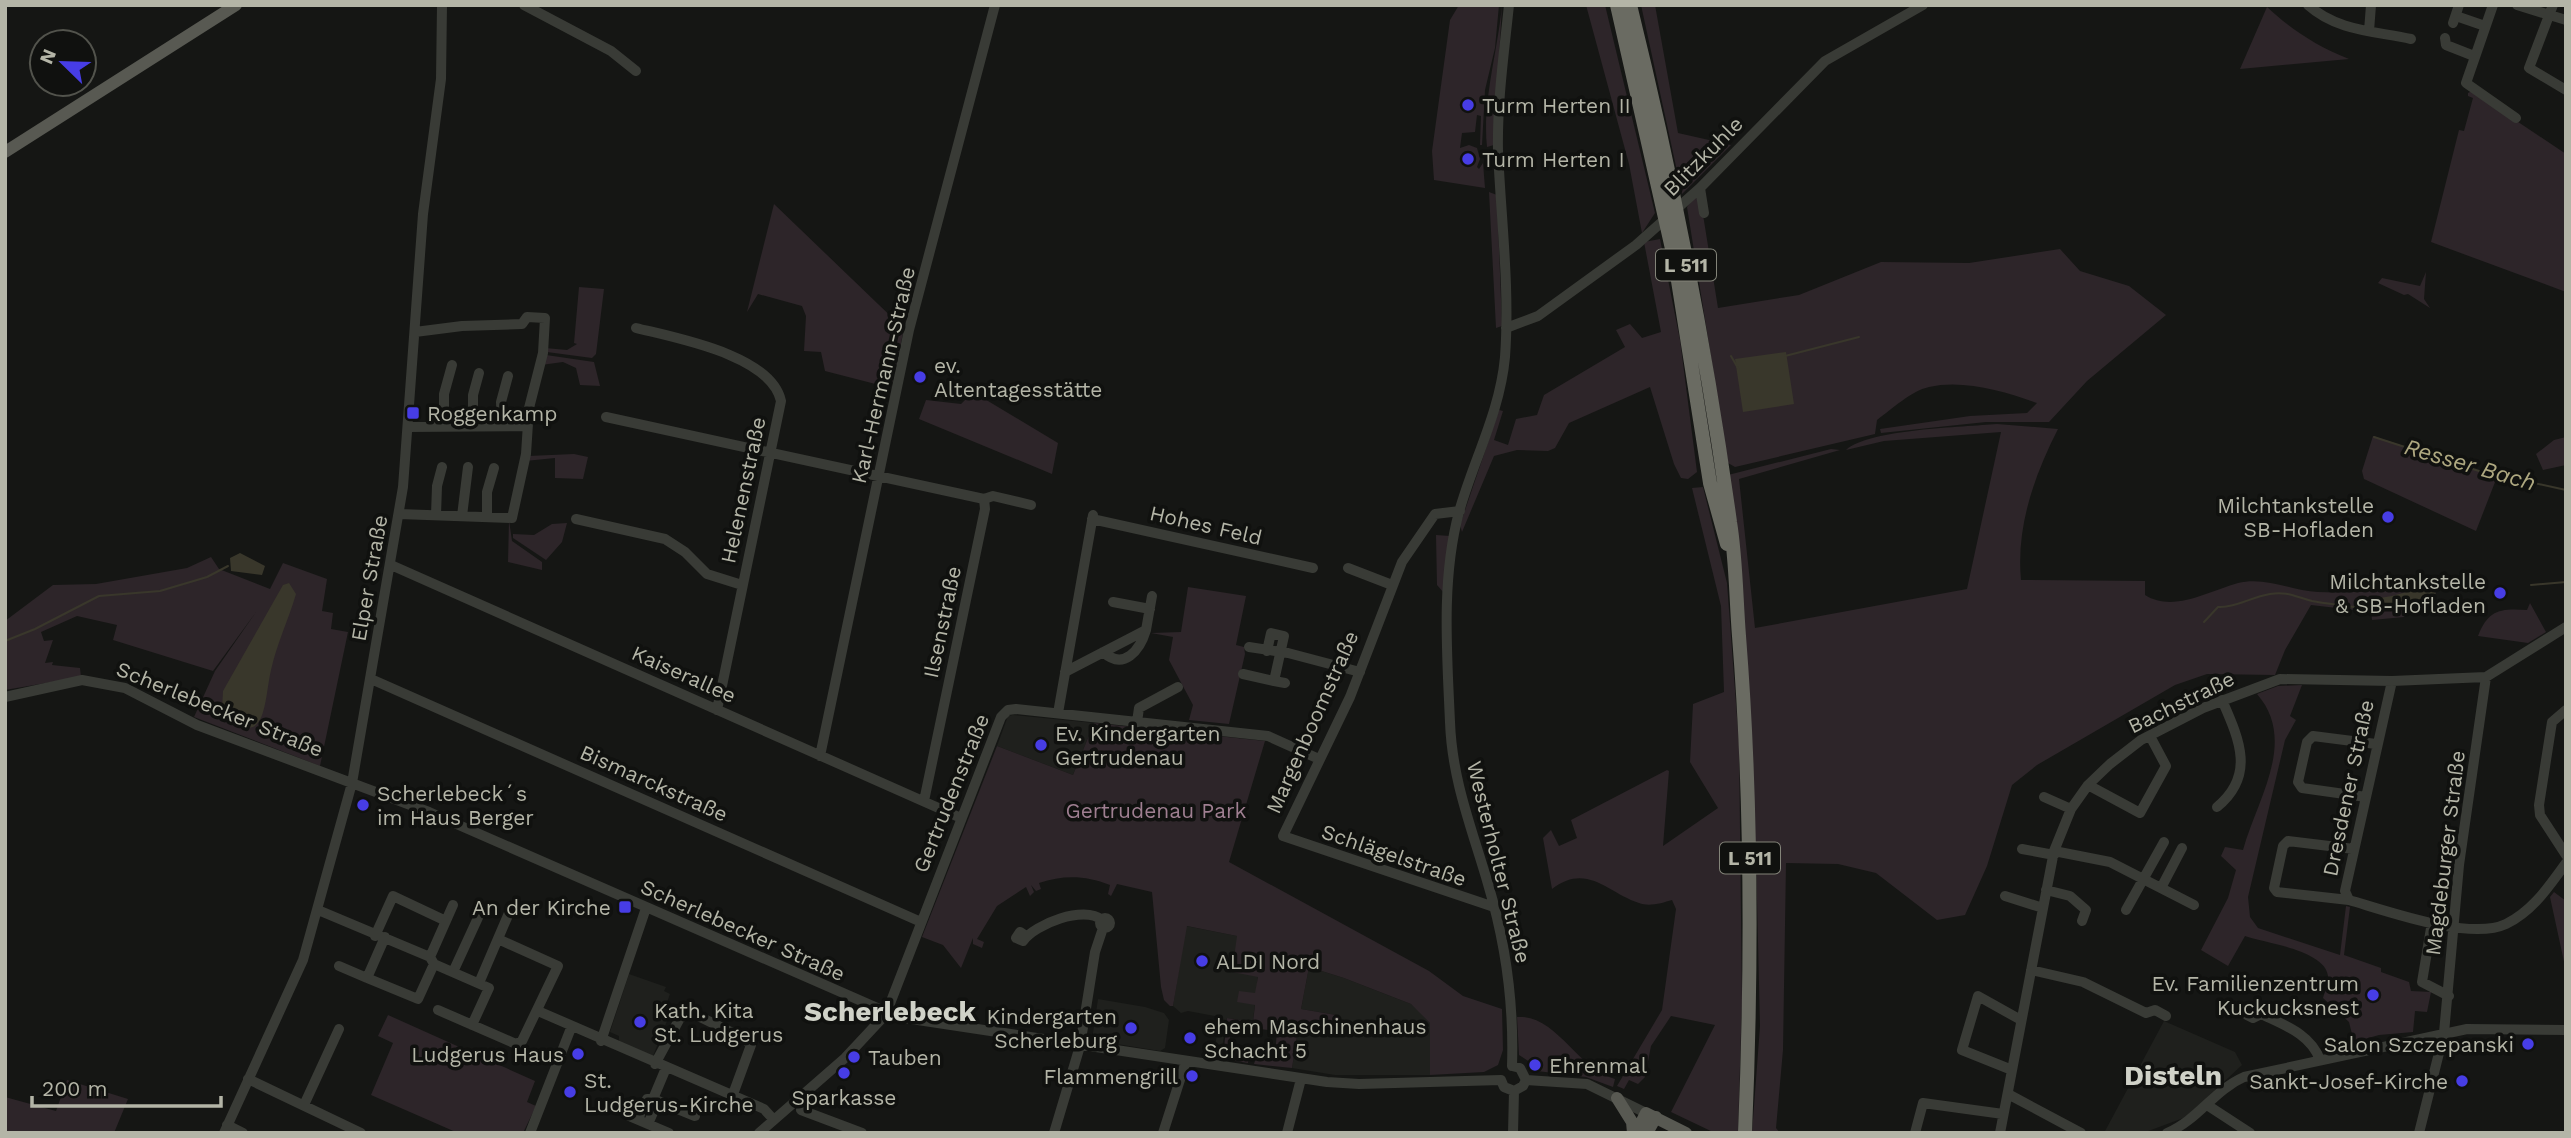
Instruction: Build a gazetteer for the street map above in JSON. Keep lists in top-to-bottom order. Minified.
{"streets":{"highway":["L 511"],"street":["Blitzkuhle","Karl-Hermann-Straße","Helenenstraße","Hohes Feld","Elper Straße","Ilsenstraße","Kaiserallee","Bachstraße","Scherlebecker Straße","Margenboomstraße","Bismarckstraße","Dresdener Straße","Gertrudenstraße","Magdeburger Straße","Schlägelstraße","Westerholter Straße"]},"crossings":[["Blitzkuhle","Westerholter Straße"],["Karl-Hermann-Straße","Kaiserallee"],["Helenenstraße","Kaiserallee"],["Hohes Feld","Gertrudenstraße"],["Elper Straße","Kaiserallee"],["Elper Straße","Scherlebecker Straße"],["Elper Straße","Bismarckstraße"],["Ilsenstraße","Kaiserallee"],["Kaiserallee","Gertrudenstraße"],["Bachstraße","Dresdener Straße"],["Bachstraße","Magdeburger Straße"],["Scherlebecker Straße","Gertrudenstraße"],["Scherlebecker Straße","Westerholter Straße"],["Margenboomstraße","Gertrudenstraße"],["Margenboomstraße","Schlägelstraße"],["Margenboomstraße","Westerholter Straße"],["Bismarckstraße","Gertrudenstraße"],["Dresdener Straße","Magdeburger Straße"],["Schlägelstraße","Westerholter Straße"]],"districts":["Scherlebeck","Disteln"],"water":["Resser Bach"],"parks":["Gertrudenau Park"],"places":{"other":["Turm Herten II","Turm Herten I","ev. Altentagesstätte","Milchtankstelle SB-Hofladen","Milchtankstelle & SB-Hofladen","Ev. Kindergarten Gertrudenau","Scherlebeck´s im Haus Berger","ALDI Nord","Ev. Familienzentrum Kuckucksnest","Kath. Kita St. Ludgerus","Kindergarten Scherleburg","ehem Maschinenhaus Schacht 5","Salon Szczepanski","Ludgerus Haus","Tauben","Ehrenmal","Sparkasse","Flammengrill","Sankt-Josef-Kirche","St. Ludgerus-Kirche"],"transit":["Roggenkamp","An der Kirche"]},"scale_bar":"200 m","north":"top left"}
